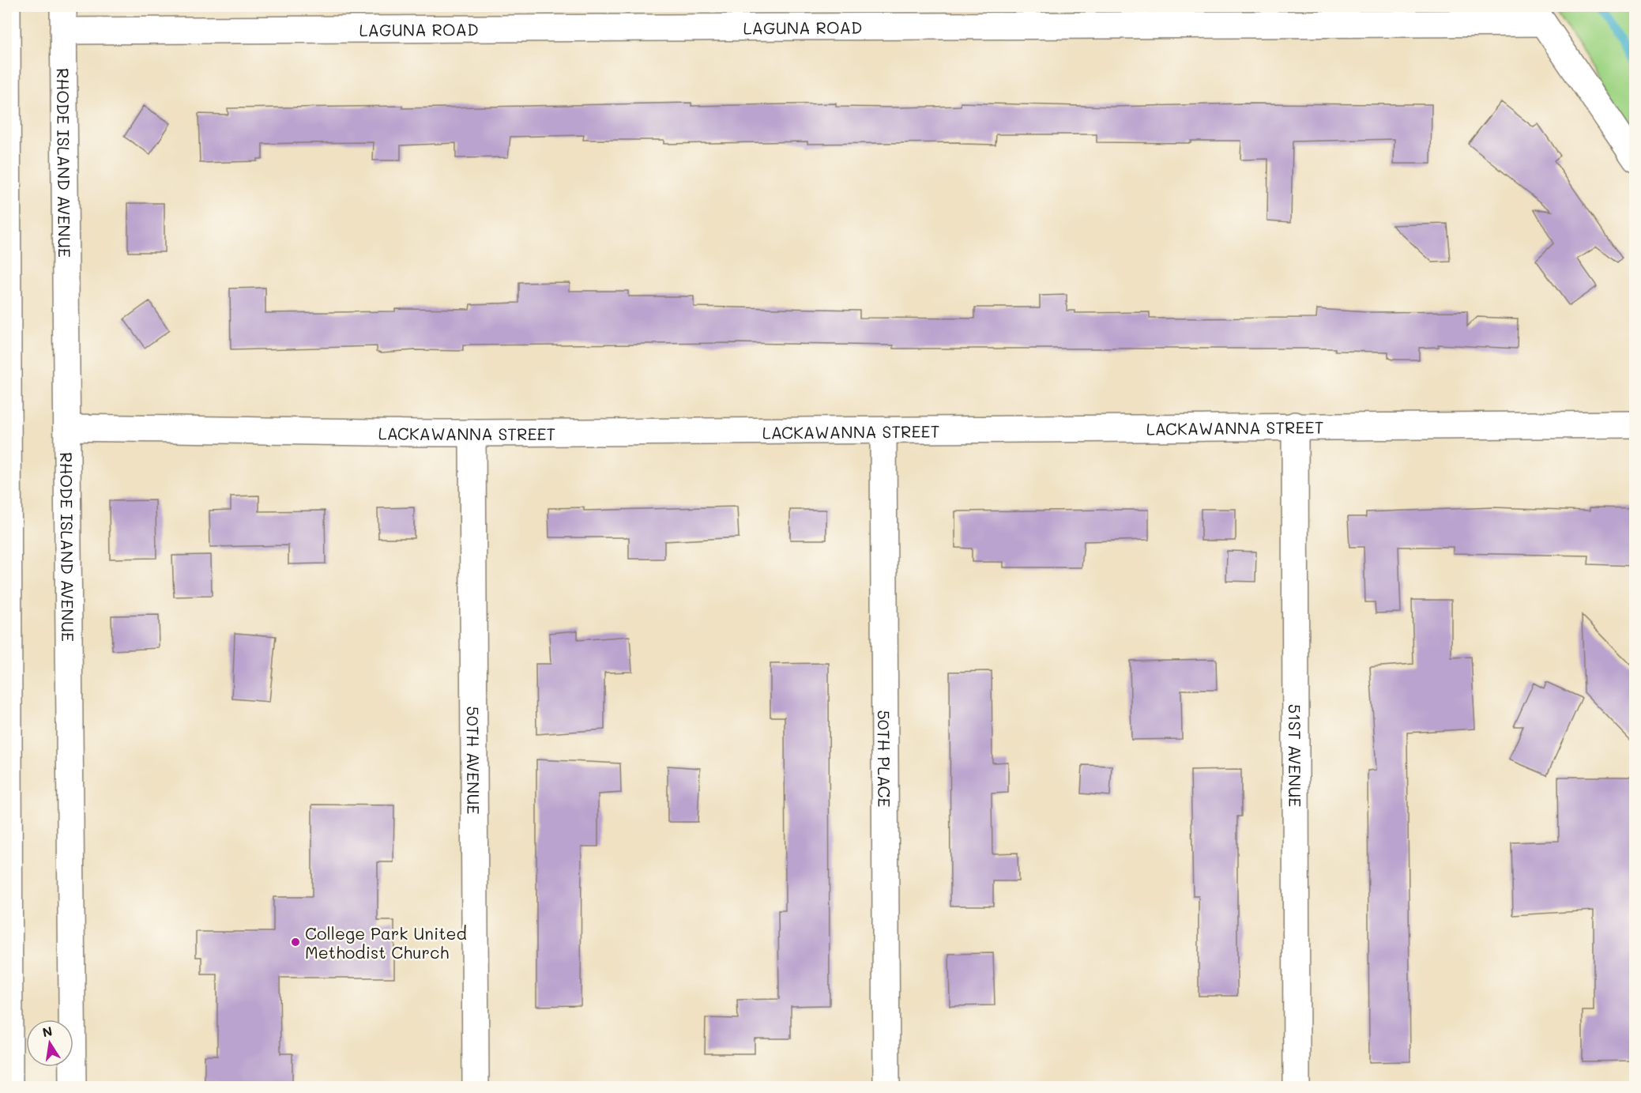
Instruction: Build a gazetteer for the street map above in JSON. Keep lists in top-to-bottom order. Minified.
{"streets":{"street":["LAGUNA ROAD","RHODE ISLAND AVENUE","LACKAWANNA STREET","51ST AVENUE","50TH PLACE","50TH AVENUE"]},"crossings":[["LAGUNA ROAD","RHODE ISLAND AVENUE"],["RHODE ISLAND AVENUE","LACKAWANNA STREET"],["LACKAWANNA STREET","51ST AVENUE"],["LACKAWANNA STREET","50TH PLACE"],["LACKAWANNA STREET","50TH AVENUE"]],"places":["College Park United Methodist Church"],"north":"top"}
